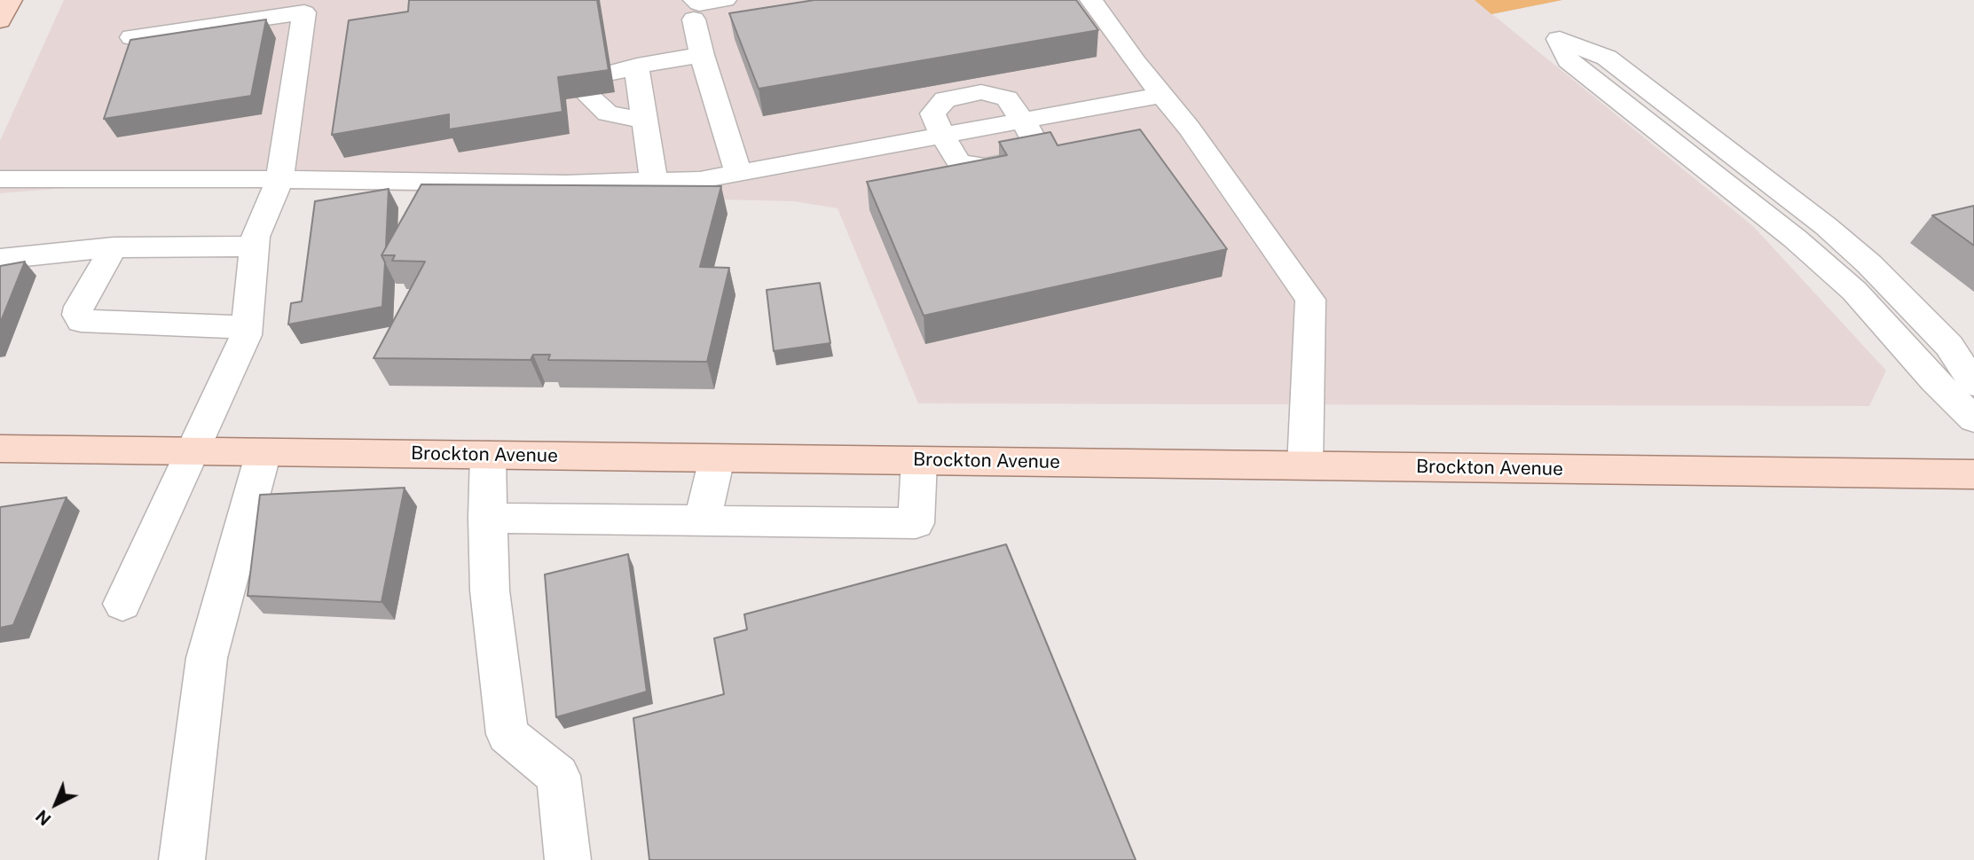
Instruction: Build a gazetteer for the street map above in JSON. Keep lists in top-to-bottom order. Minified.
{"streets":{"main road":["Brockton Avenue"]},"north":"bottom left"}
